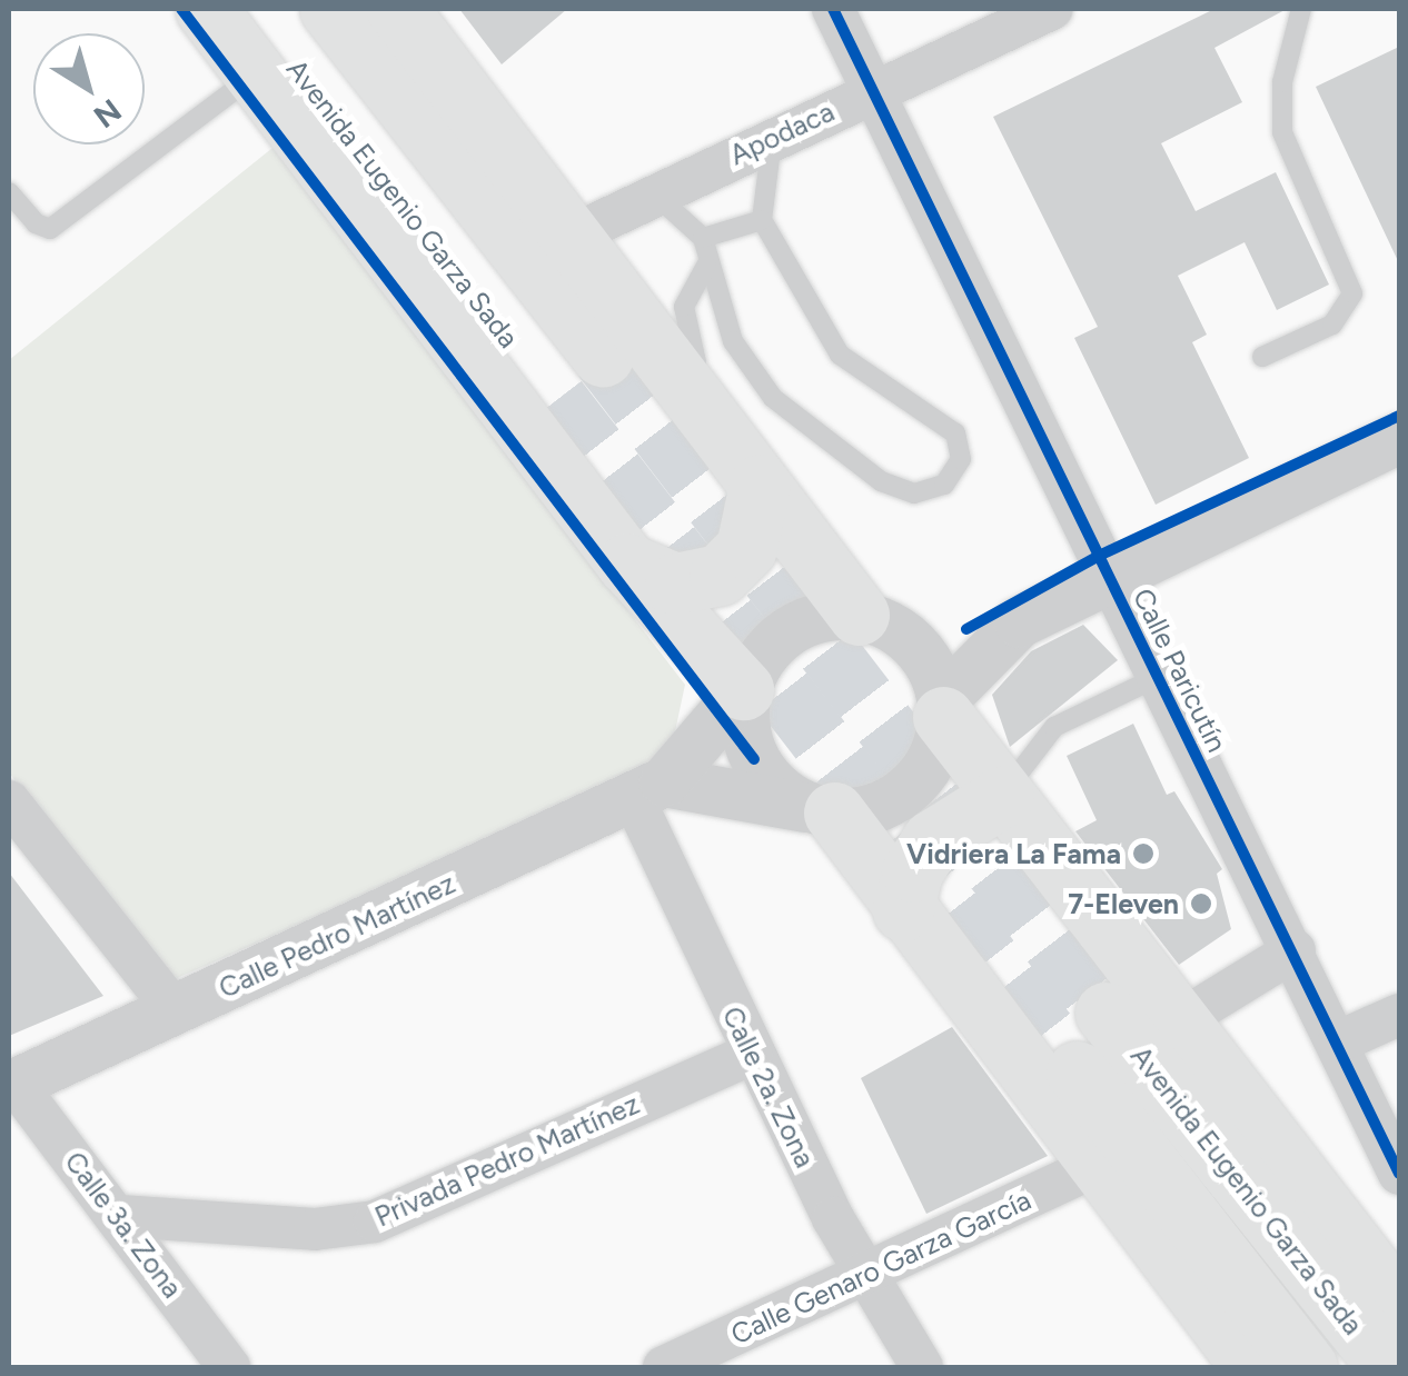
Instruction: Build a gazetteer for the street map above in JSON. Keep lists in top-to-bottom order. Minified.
{"streets":{"highway":["Avenida Eugenio Garza Sada"],"street":["Apodaca","Calle Paricutín","Calle Pedro Martínez","Calle 2a. Zona","Privada Pedro Martínez","Calle 3a. Zona","Calle Genaro Garza García"]},"crossings":[["Apodaca","Calle Paricutín"],["Calle Pedro Martínez","Calle 2a. Zona"],["Calle Pedro Martínez","Calle 3a. Zona"],["Calle 2a. Zona","Privada Pedro Martínez"],["Calle 2a. Zona","Calle Genaro Garza García"],["Privada Pedro Martínez","Calle 3a. Zona"]],"places":["Vidriera La Fama","7-Eleven"],"north":"bottom right"}
